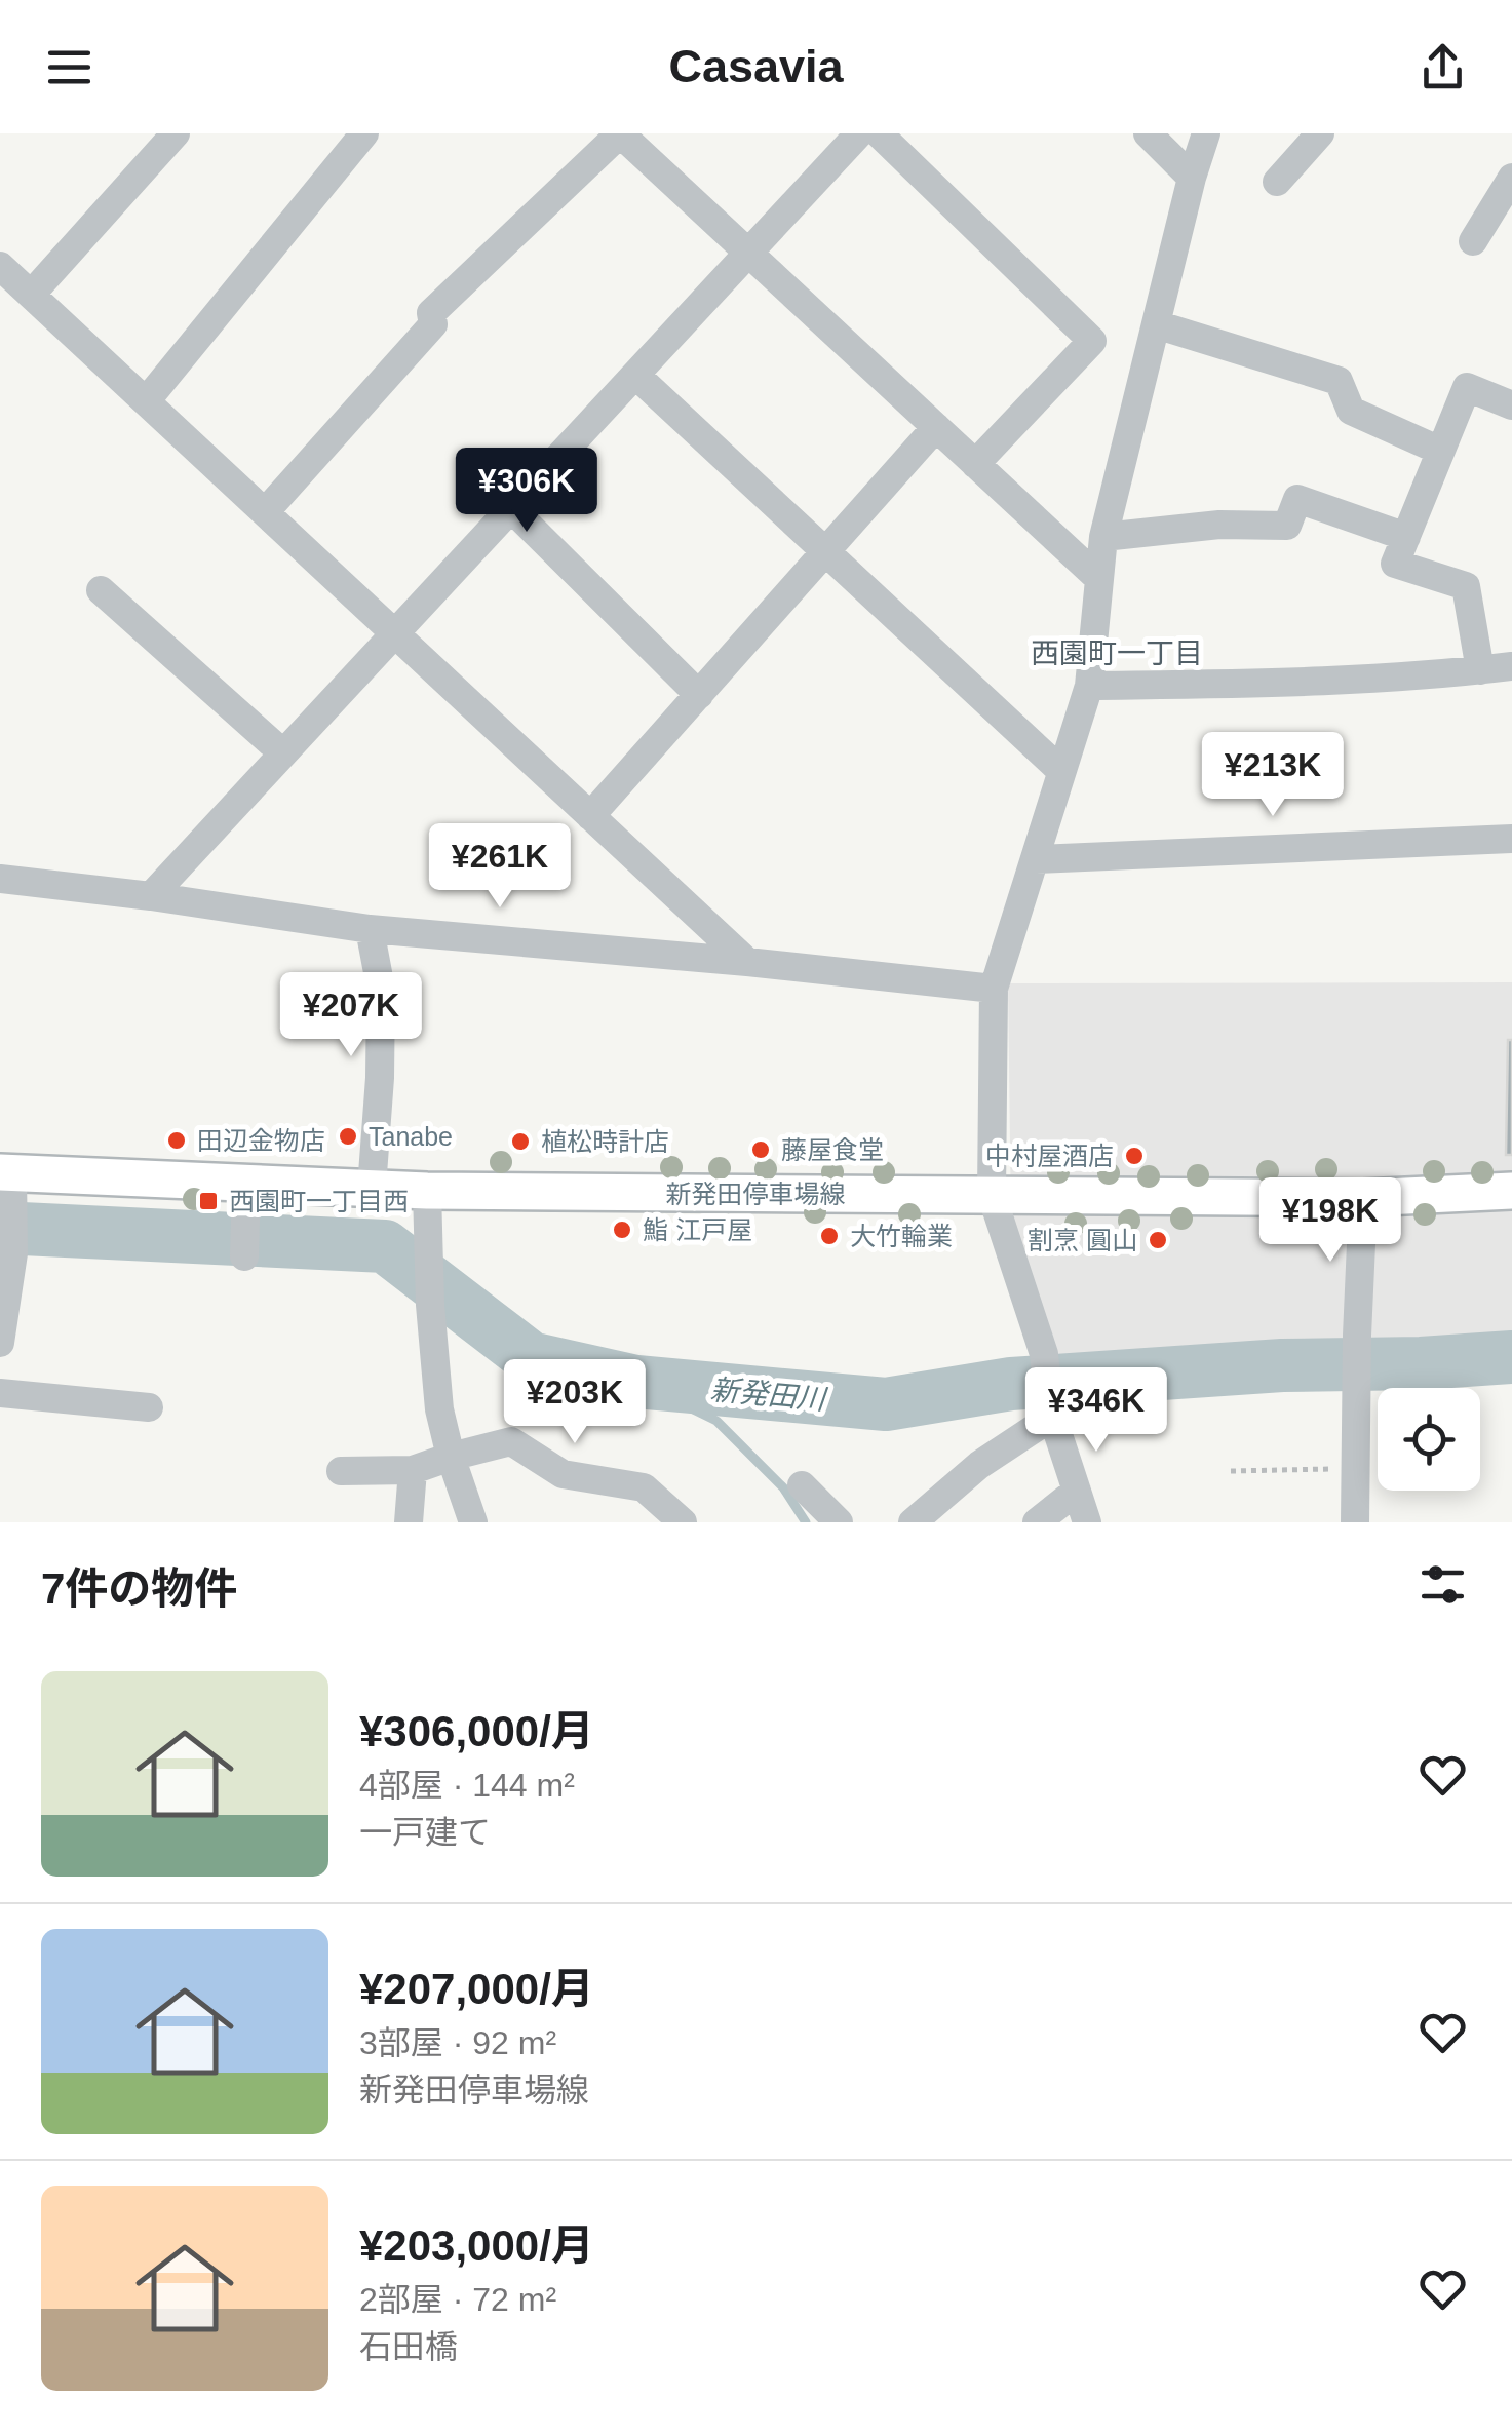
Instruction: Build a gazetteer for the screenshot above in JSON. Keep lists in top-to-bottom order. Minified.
{"streets":{"main road":["新発田停車場線"]},"districts":["西園町一丁目"],"water":["新発田川"],"places":{"other":["Tanabe","田辺金物店","植松時計店","藤屋食堂","中村屋酒店","鮨 江戸屋","大竹輪業","割烹 圓山"],"transit":["西園町一丁目西"]},"page":{"header":"Casavia","price":["¥306K","¥213K","¥261K","¥207K","¥198K","¥203K","¥346K"],"heading":"7件の物件","list":[{"name":"¥306,000/月","note":"4部屋 · 144 m² · 一戸建て"},{"name":"¥207,000/月","note":"3部屋 · 92 m² · 新発田停車場線"},{"name":"¥203,000/月","note":"2部屋 · 72 m² · 石田橋"}]}}
